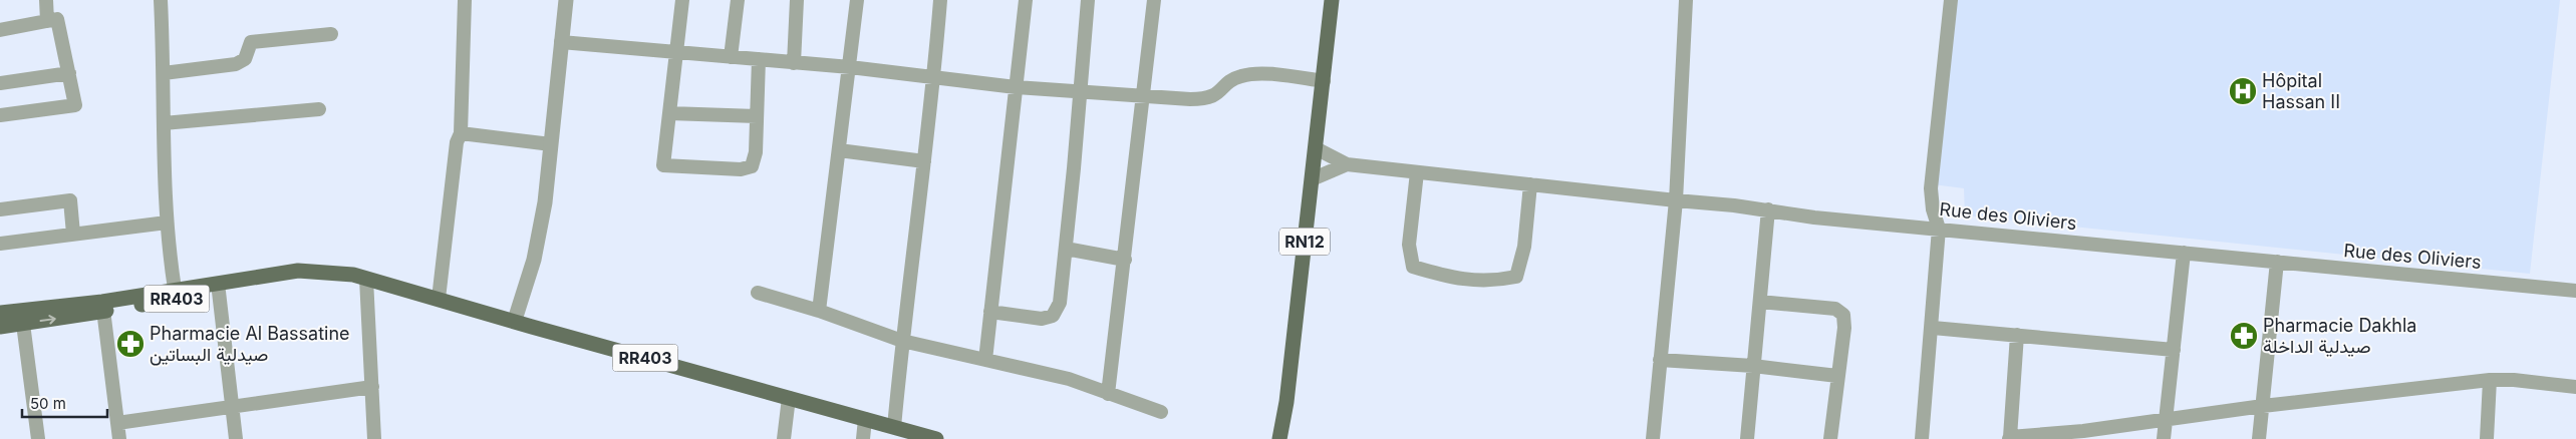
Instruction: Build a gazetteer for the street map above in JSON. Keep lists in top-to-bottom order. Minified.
{"streets":{"main road":["RN12","RR403"],"street":["Rue des Oliviers"]},"places":{"hospital":["Hôpital Hassan II"],"pharmacy":["Pharmacie Dakhla صيدلية الداخلة","Pharmacie Al Bassatine صيدلية البساتين"]},"scale_bar":"50 m"}
